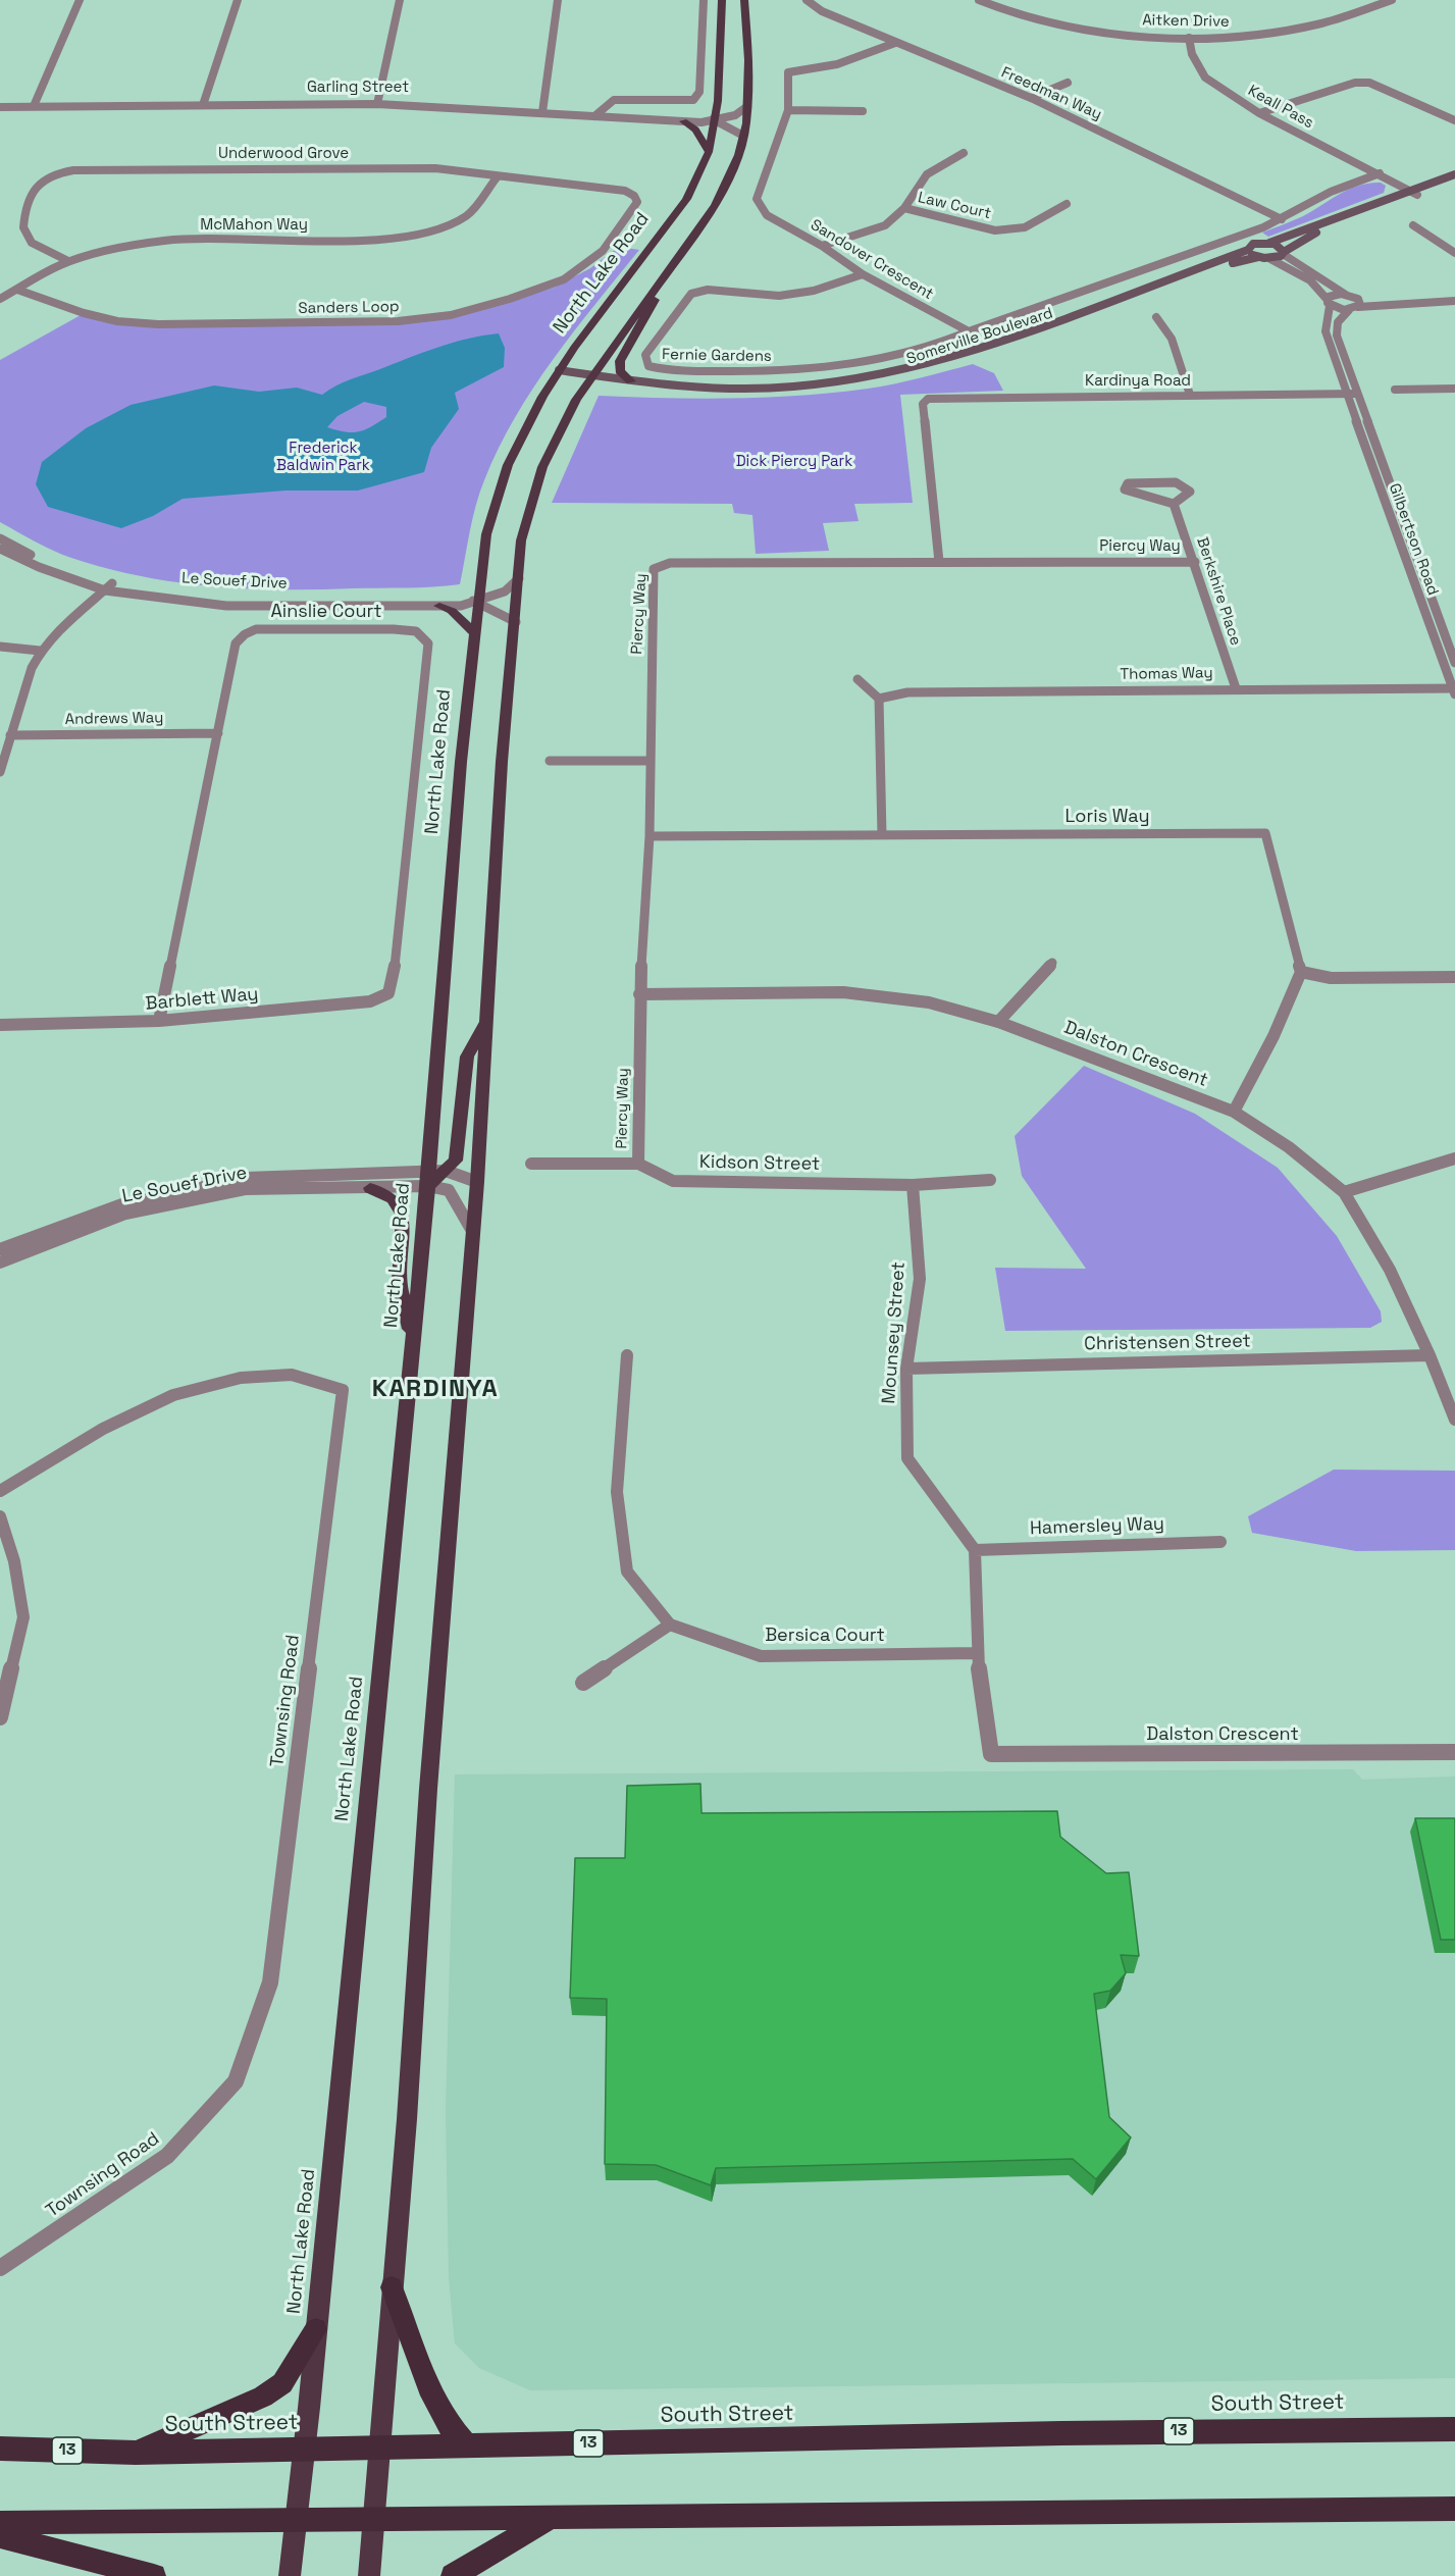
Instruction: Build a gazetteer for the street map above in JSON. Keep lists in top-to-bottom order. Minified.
{"streets":{"highway":["South Street","13"],"main road":["North Lake Road","Somerville Boulevard"],"street":["Aitken Drive","Garling Street","Freedman Way","Keall Pass","Underwood Grove","Law Court","McMahon Way","Sandover Crescent","Sanders Loop","Fernie Gardens","Kardinya Road","Gilbertson Road","Piercy Way","Le Souef Drive","Berkshire Place","Ainslie Court","Thomas Way","Andrews Way","Loris Way","Barblett Way","Dalston Crescent","Kidson Street","Mounsey Street","Christensen Street","Hamersley Way","Bersica Court","Townsing Road"]},"crossings":[["Aitken Drive","Keall Pass"],["Garling Street","North Lake Road"],["Freedman Way","Sandover Crescent"],["Underwood Grove","McMahon Way"],["Underwood Grove","Sanders Loop"],["McMahon Way","Sanders Loop"],["Sandover Crescent","Fernie Gardens"],["North Lake Road","Somerville Boulevard"],["North Lake Road","Le Souef Drive"],["North Lake Road","South Street"],["Kardinya Road","Gilbertson Road"],["Kardinya Road","Piercy Way"],["Gilbertson Road","Thomas Way"],["Piercy Way","Berkshire Place"],["Piercy Way","Loris Way"],["Piercy Way","Dalston Crescent"],["Piercy Way","Kidson Street"],["Berkshire Place","Thomas Way"],["Ainslie Court","Andrews Way"],["Ainslie Court","Barblett Way"],["Dalston Crescent","Christensen Street"],["Dalston Crescent","Bersica Court"],["Kidson Street","Mounsey Street"],["Mounsey Street","Christensen Street"],["Mounsey Street","Hamersley Way"]],"districts":["KARDINYA"],"parks":["Frederick Baldwin Park","Dick Piercy Park"]}
